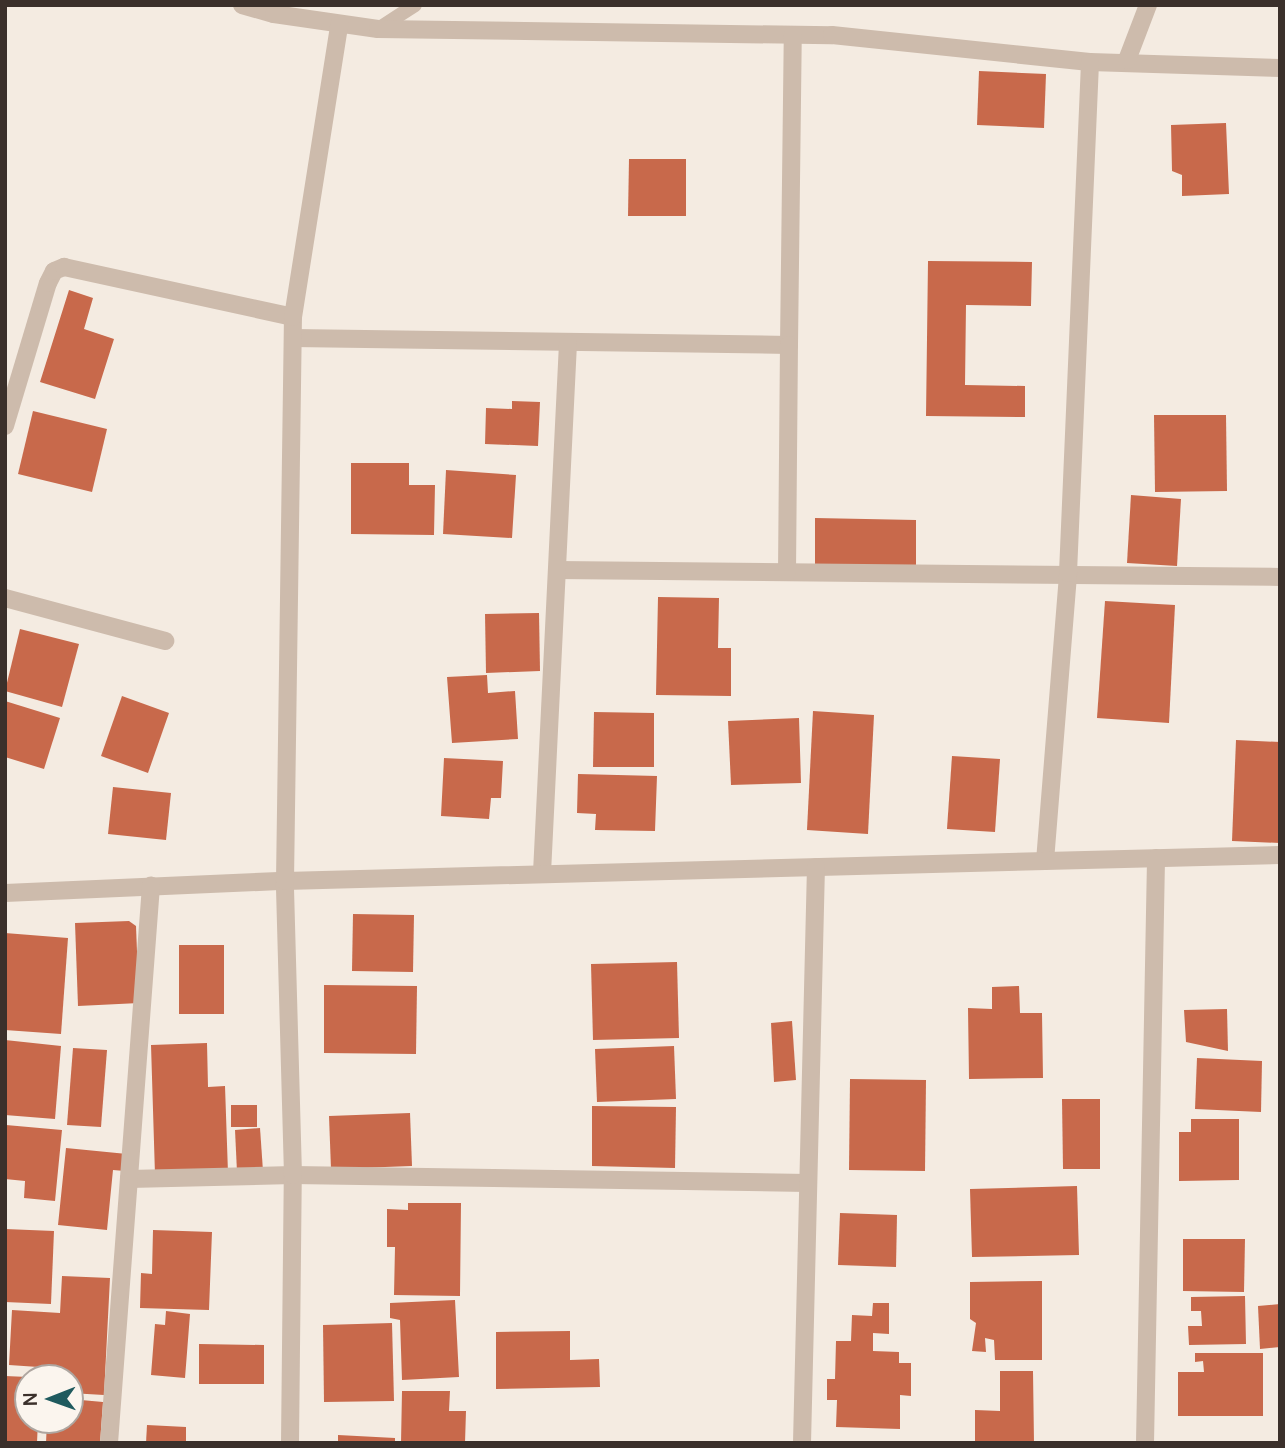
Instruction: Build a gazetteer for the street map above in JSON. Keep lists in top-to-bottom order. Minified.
{"north":"left"}
